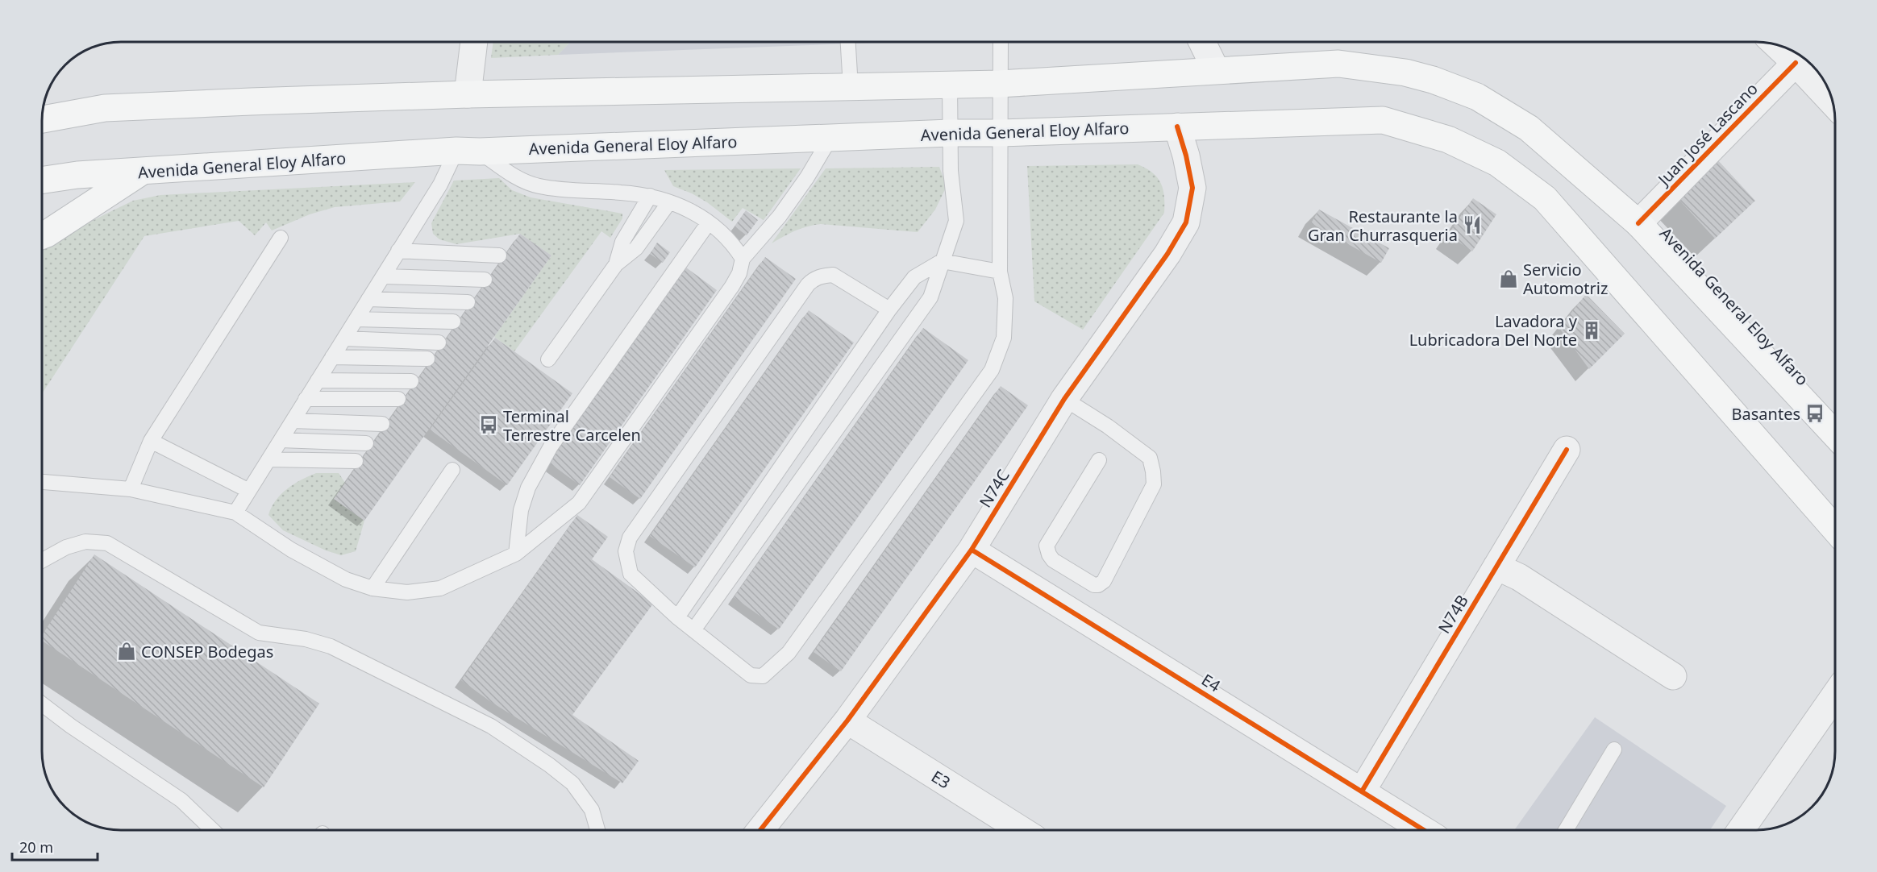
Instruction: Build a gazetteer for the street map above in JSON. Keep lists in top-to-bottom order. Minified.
{"streets":{"main road":["Avenida General Eloy Alfaro"],"street":["Juan José Lascano","N74C","N74B","E4","E3"]},"crossings":[["Avenida General Eloy Alfaro","Juan José Lascano"],["Avenida General Eloy Alfaro","N74C"],["N74C","E4"],["N74C","E3"],["N74B","E4"]],"places":{"restaurant":["Restaurante la Gran Churrasqueria"],"shop":["Servicio Automotriz","CONSEP Bodegas"],"building":["Lavadora y Lubricadora Del Norte"],"bus stop":["Basantes","Terminal Terrestre Carcelen"]},"scale_bar":"20 m"}
